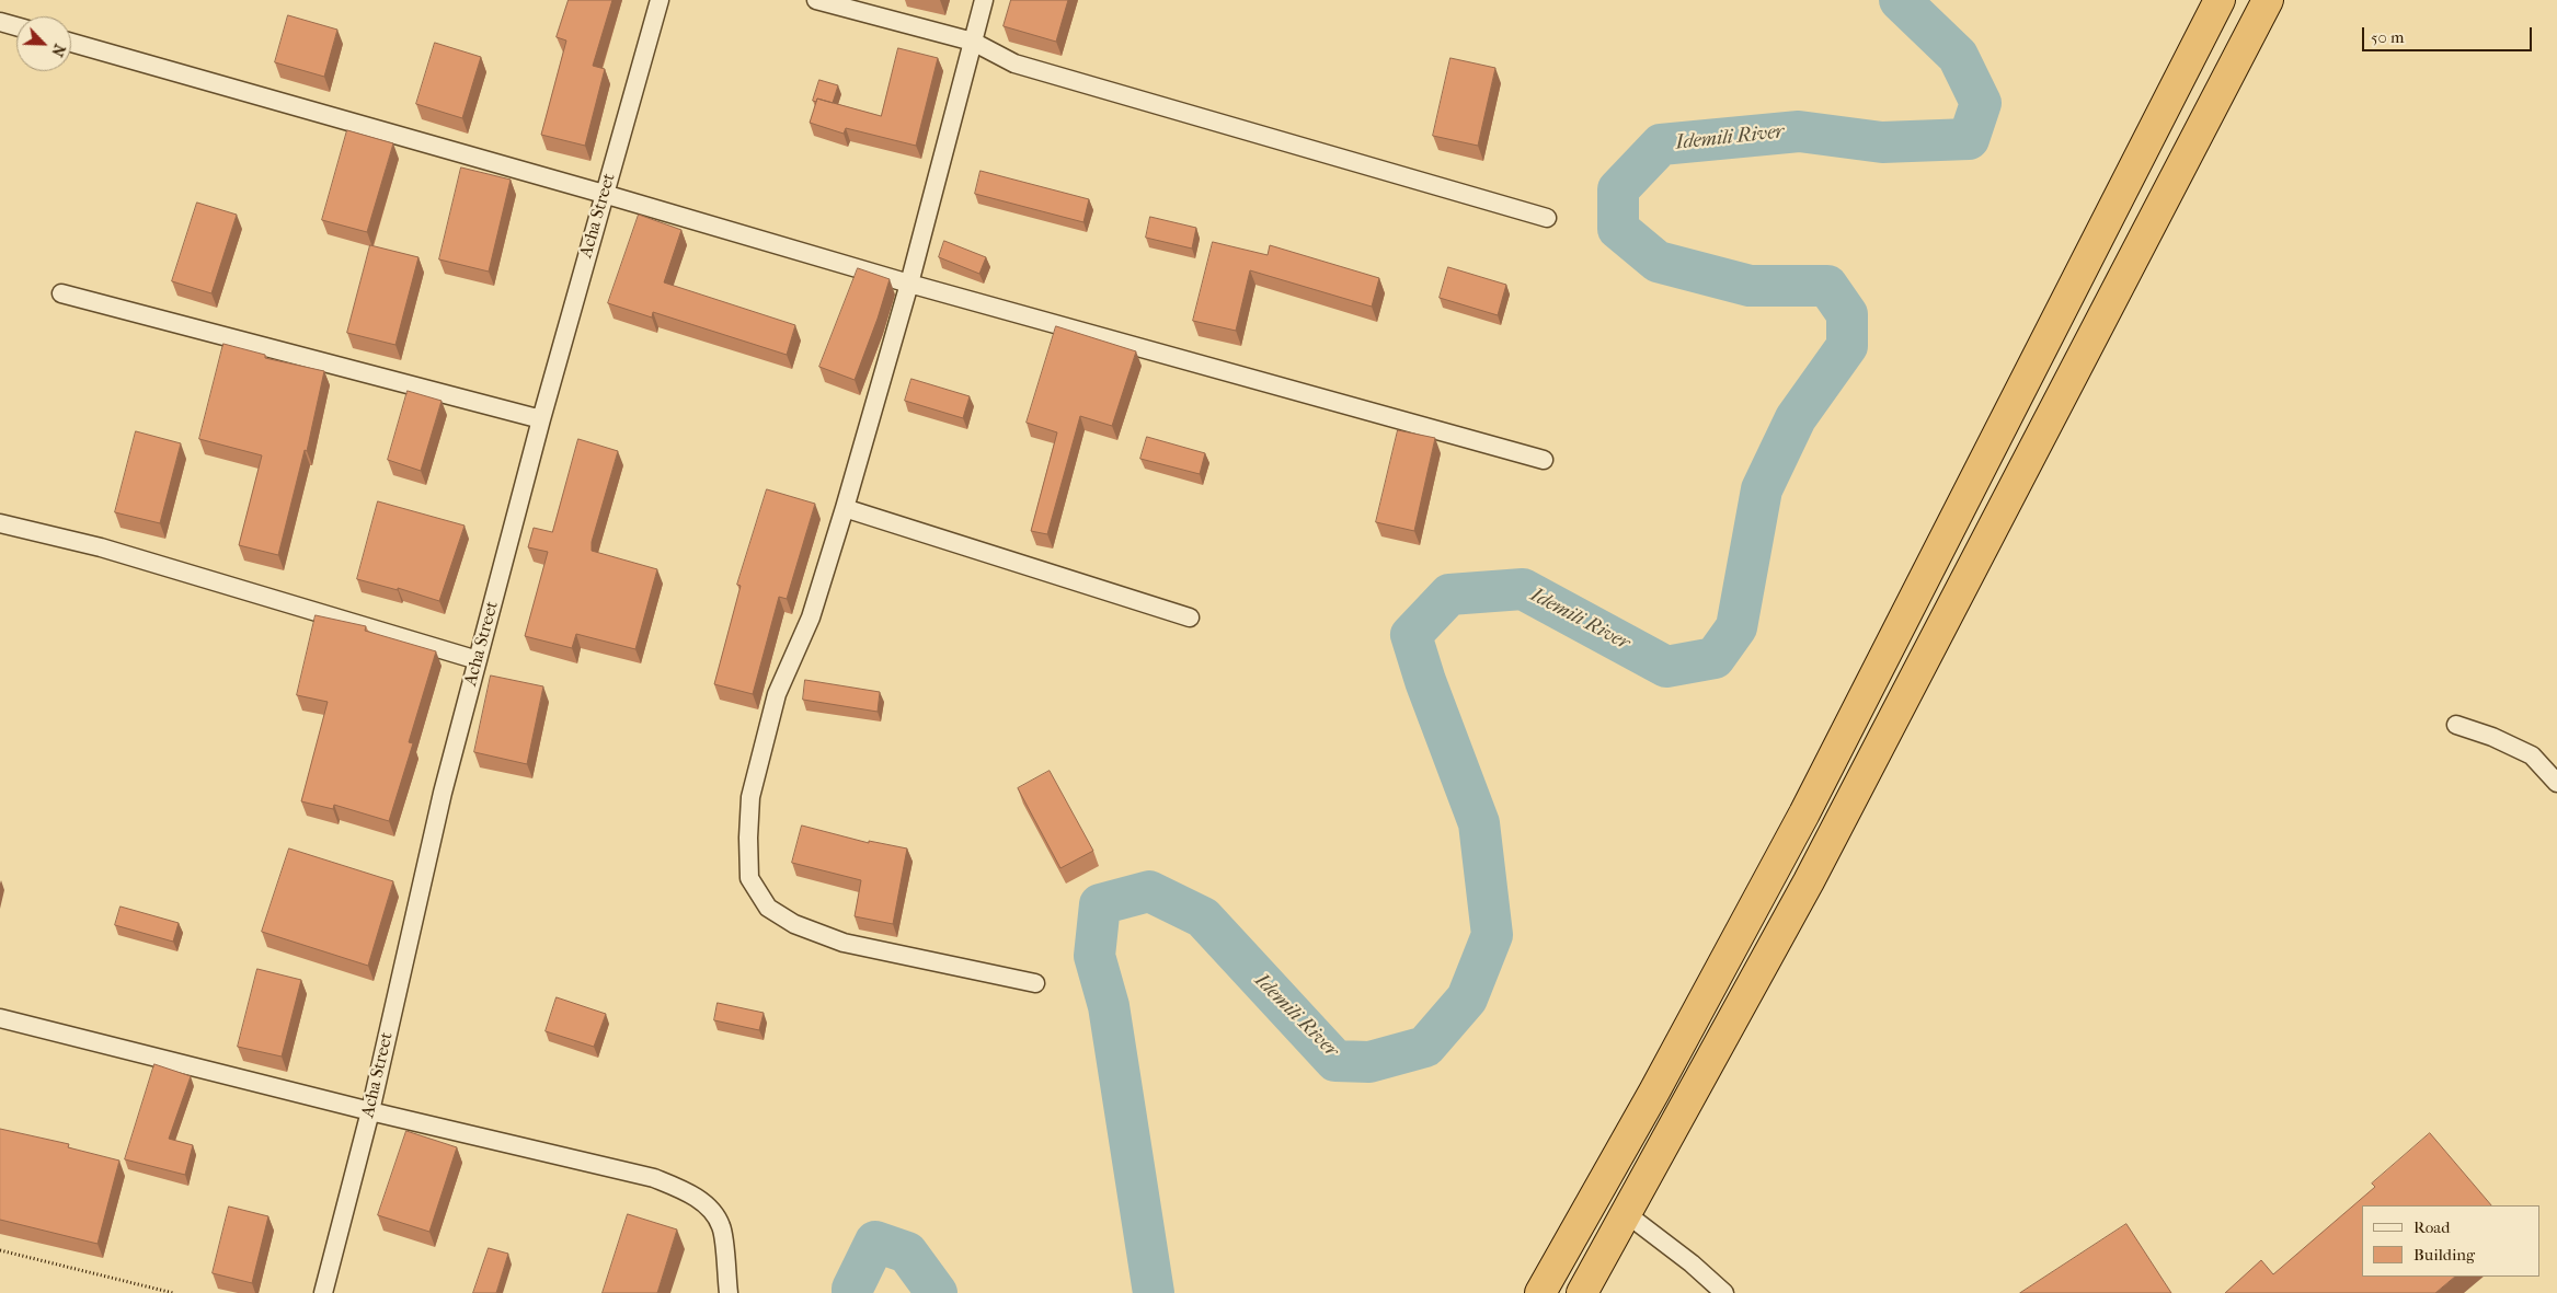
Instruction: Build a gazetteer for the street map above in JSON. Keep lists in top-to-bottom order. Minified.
{"streets":{"street":["Acha Street"]},"water":["Idemili River"],"legend":["Road","Building"],"scale_bar":"50 m","north":"bottom right"}
